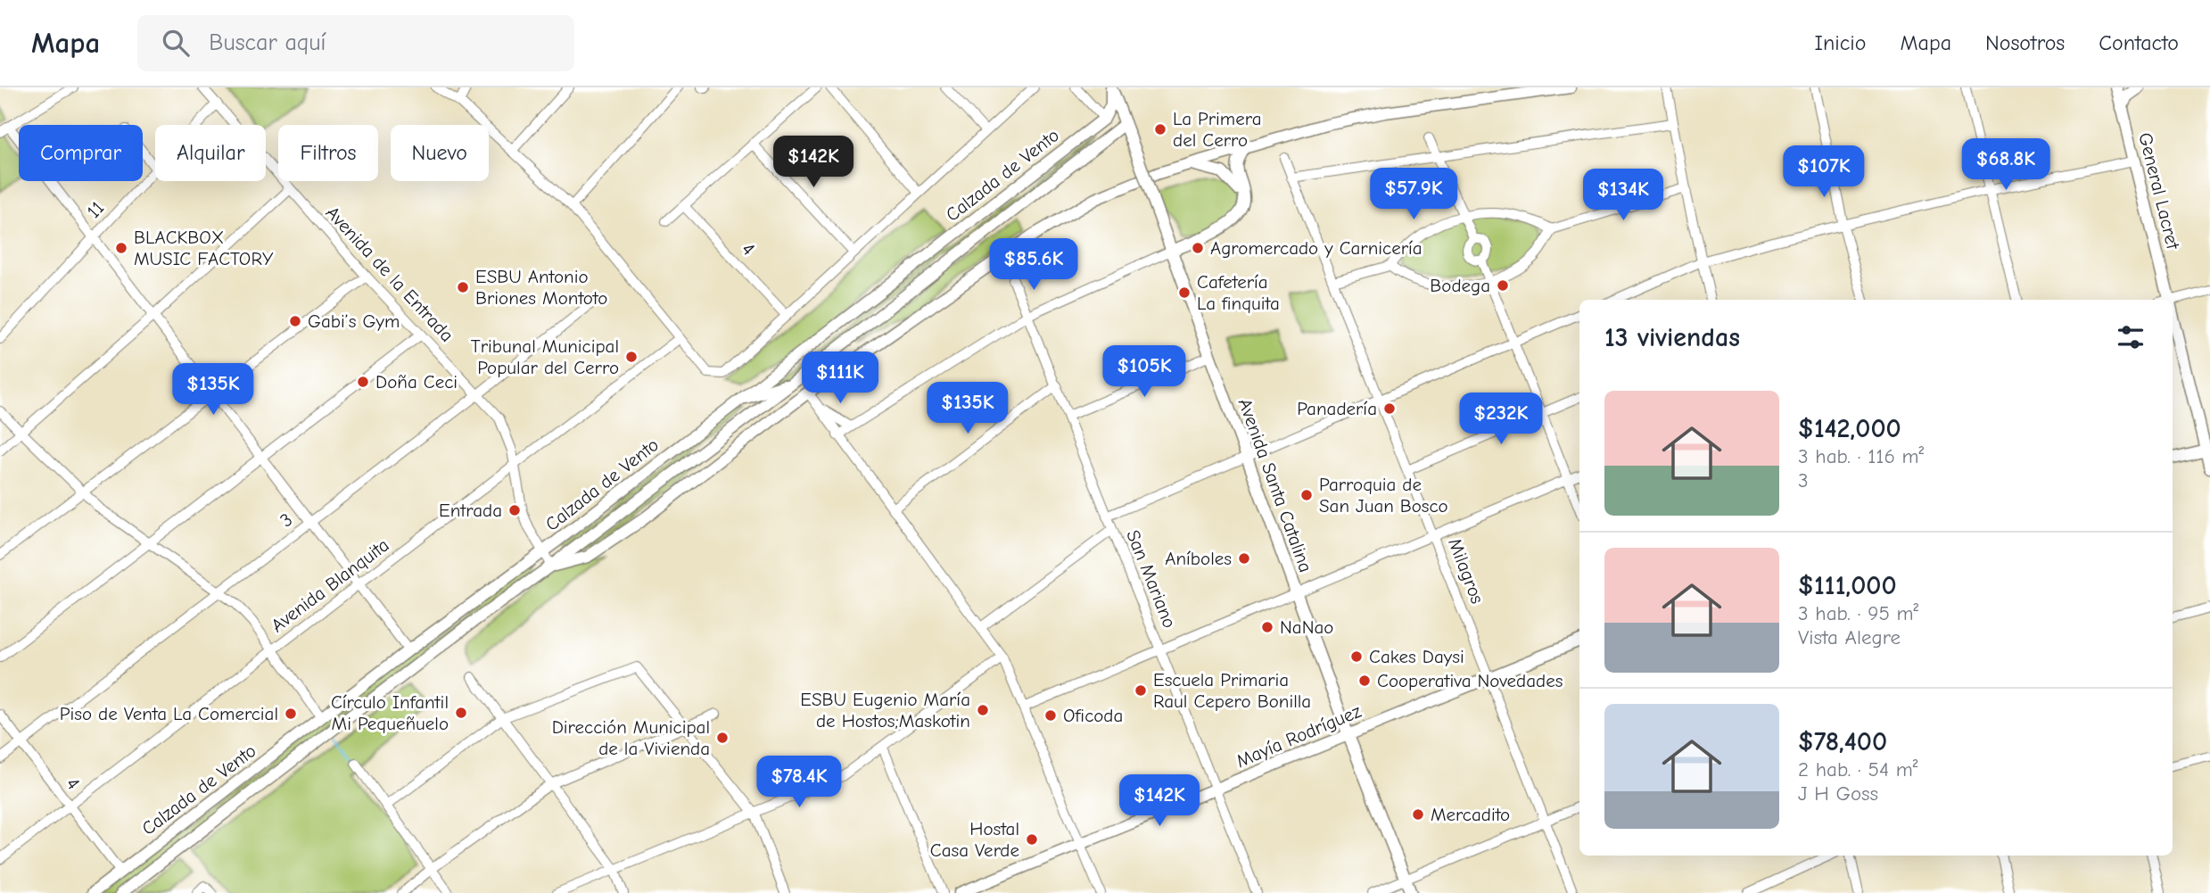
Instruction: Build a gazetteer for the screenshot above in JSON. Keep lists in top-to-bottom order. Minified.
{"streets":{"main road":["Calzada de Vento","General Lacret","Avenida Santa Catalina","Mayía Rodríguez"],"street":["11","4","Avenida de la Entrada","3","Milagros","San Mariano","Avenida Blanquita"]},"crossings":[["Calzada de Vento","4"],["Calzada de Vento","Avenida de la Entrada"],["Calzada de Vento","Avenida Santa Catalina"],["11","Avenida de la Entrada"],["4","3"],["4","Avenida Blanquita"],["Avenida de la Entrada","3"],["Avenida de la Entrada","Avenida Blanquita"],["Avenida Santa Catalina","Mayía Rodríguez"],["Milagros","Mayía Rodríguez"],["San Mariano","Mayía Rodríguez"]],"places":["La Primera del Cerro","BLACKBOX MUSIC FACTORY","Agromercado y Carnicería","Bodega","ESBU Antonio Briones Montoto","Cafetería La finquita","Gabi’s Gym","Tribunal Municipal Popular del Cerro","Doña Ceci","Panadería","Parroquia de San Juan Bosco","Entrada","Aníboles","NaNao","Cakes Daysi","Cooperativa Novedades","Escuela Primaria Raul Cepero Bonilla","ESBU Eugenio María de Hostos;Maskotin","Círculo Infantil Mi Pequeñuelo","Piso de Venta La Comercial","Oficoda","Dirección Municipal de la Vivienda","Mercadito","Hostal Casa Verde"],"page":{"header":"Mapa","search":"Buscar aquí","nav":["Inicio","Mapa","Nosotros","Contacto"],"chip":["Comprar","Alquilar","Filtros","Nuevo"],"price":["$142K","$68.8K","$107K","$57.9K","$134K","$85.6K","$105K","$111K","$135K","$135K","$232K","$78.4K","$142K"],"heading":"13 viviendas","list":[{"name":"$142,000","note":"3 hab. · 116 m² · 3"},{"name":"$111,000","note":"3 hab. · 95 m² · Vista Alegre"},{"name":"$78,400","note":"2 hab. · 54 m² · J H Goss"}]}}
